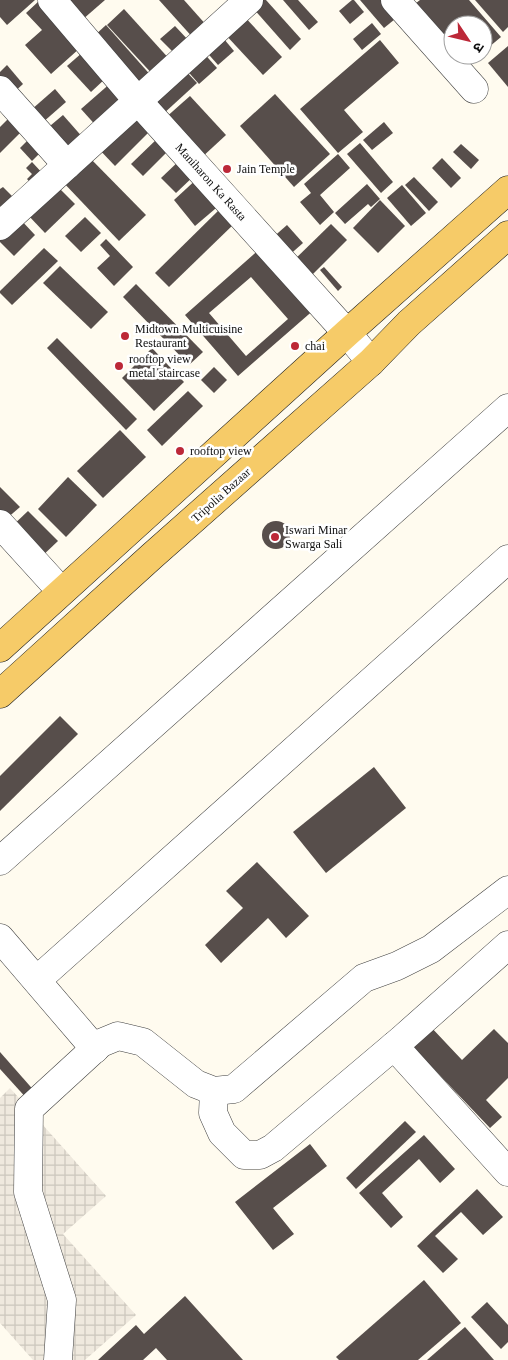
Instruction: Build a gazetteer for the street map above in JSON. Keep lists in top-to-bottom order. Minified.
{"streets":{"main road":["Tripolia Bazaar"],"street":["Maniharon Ka Rasta"]},"crossings":[["Maniharon Ka Rasta","Tripolia Bazaar"]],"places":["Jain Temple","Midtown Multicuisine Restaurant","chai","rooftop view metal staircase","rooftop view","Iswari Minar Swarga Sali"],"north":"bottom right"}
